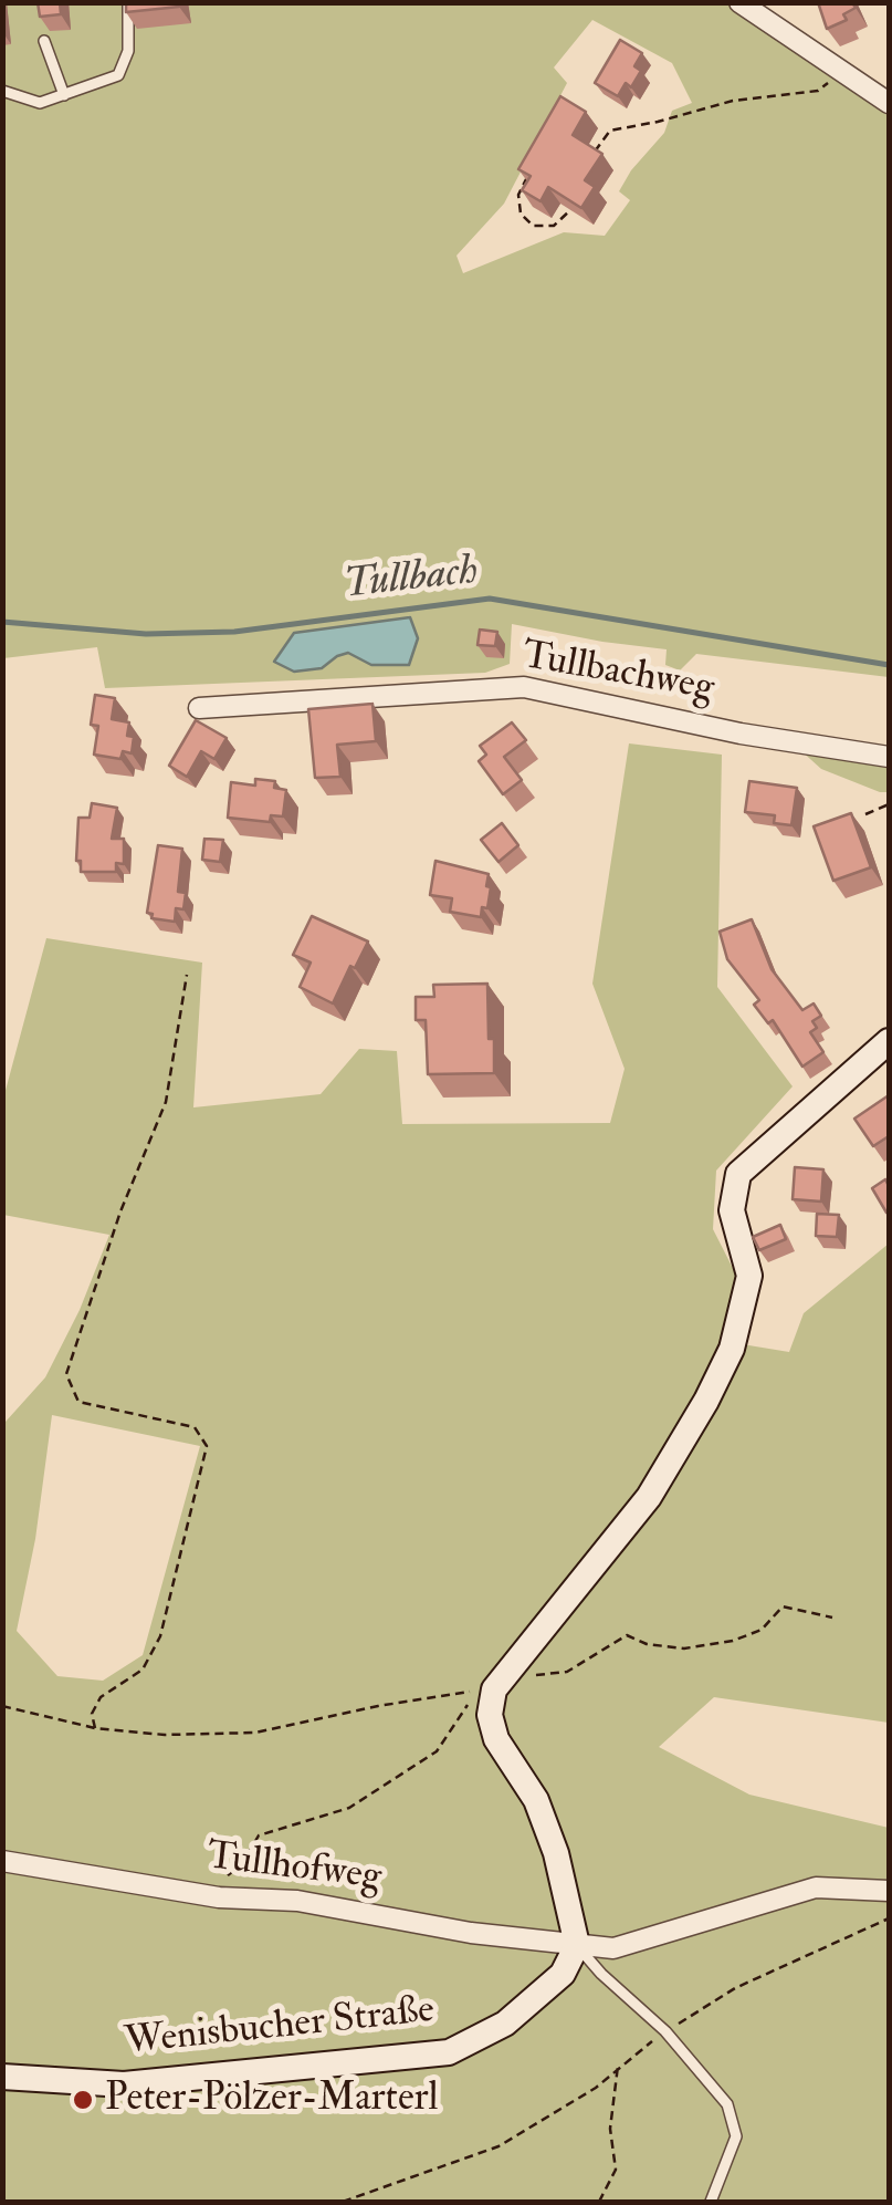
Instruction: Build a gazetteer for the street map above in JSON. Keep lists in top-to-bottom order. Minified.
{"streets":{"street":["Tullbachweg","Tullhofweg","Wenisbucher Straße"]},"crossings":[["Tullhofweg","Wenisbucher Straße"]],"water":["Tullbach"],"places":["Peter-Pölzer-Marterl"]}
